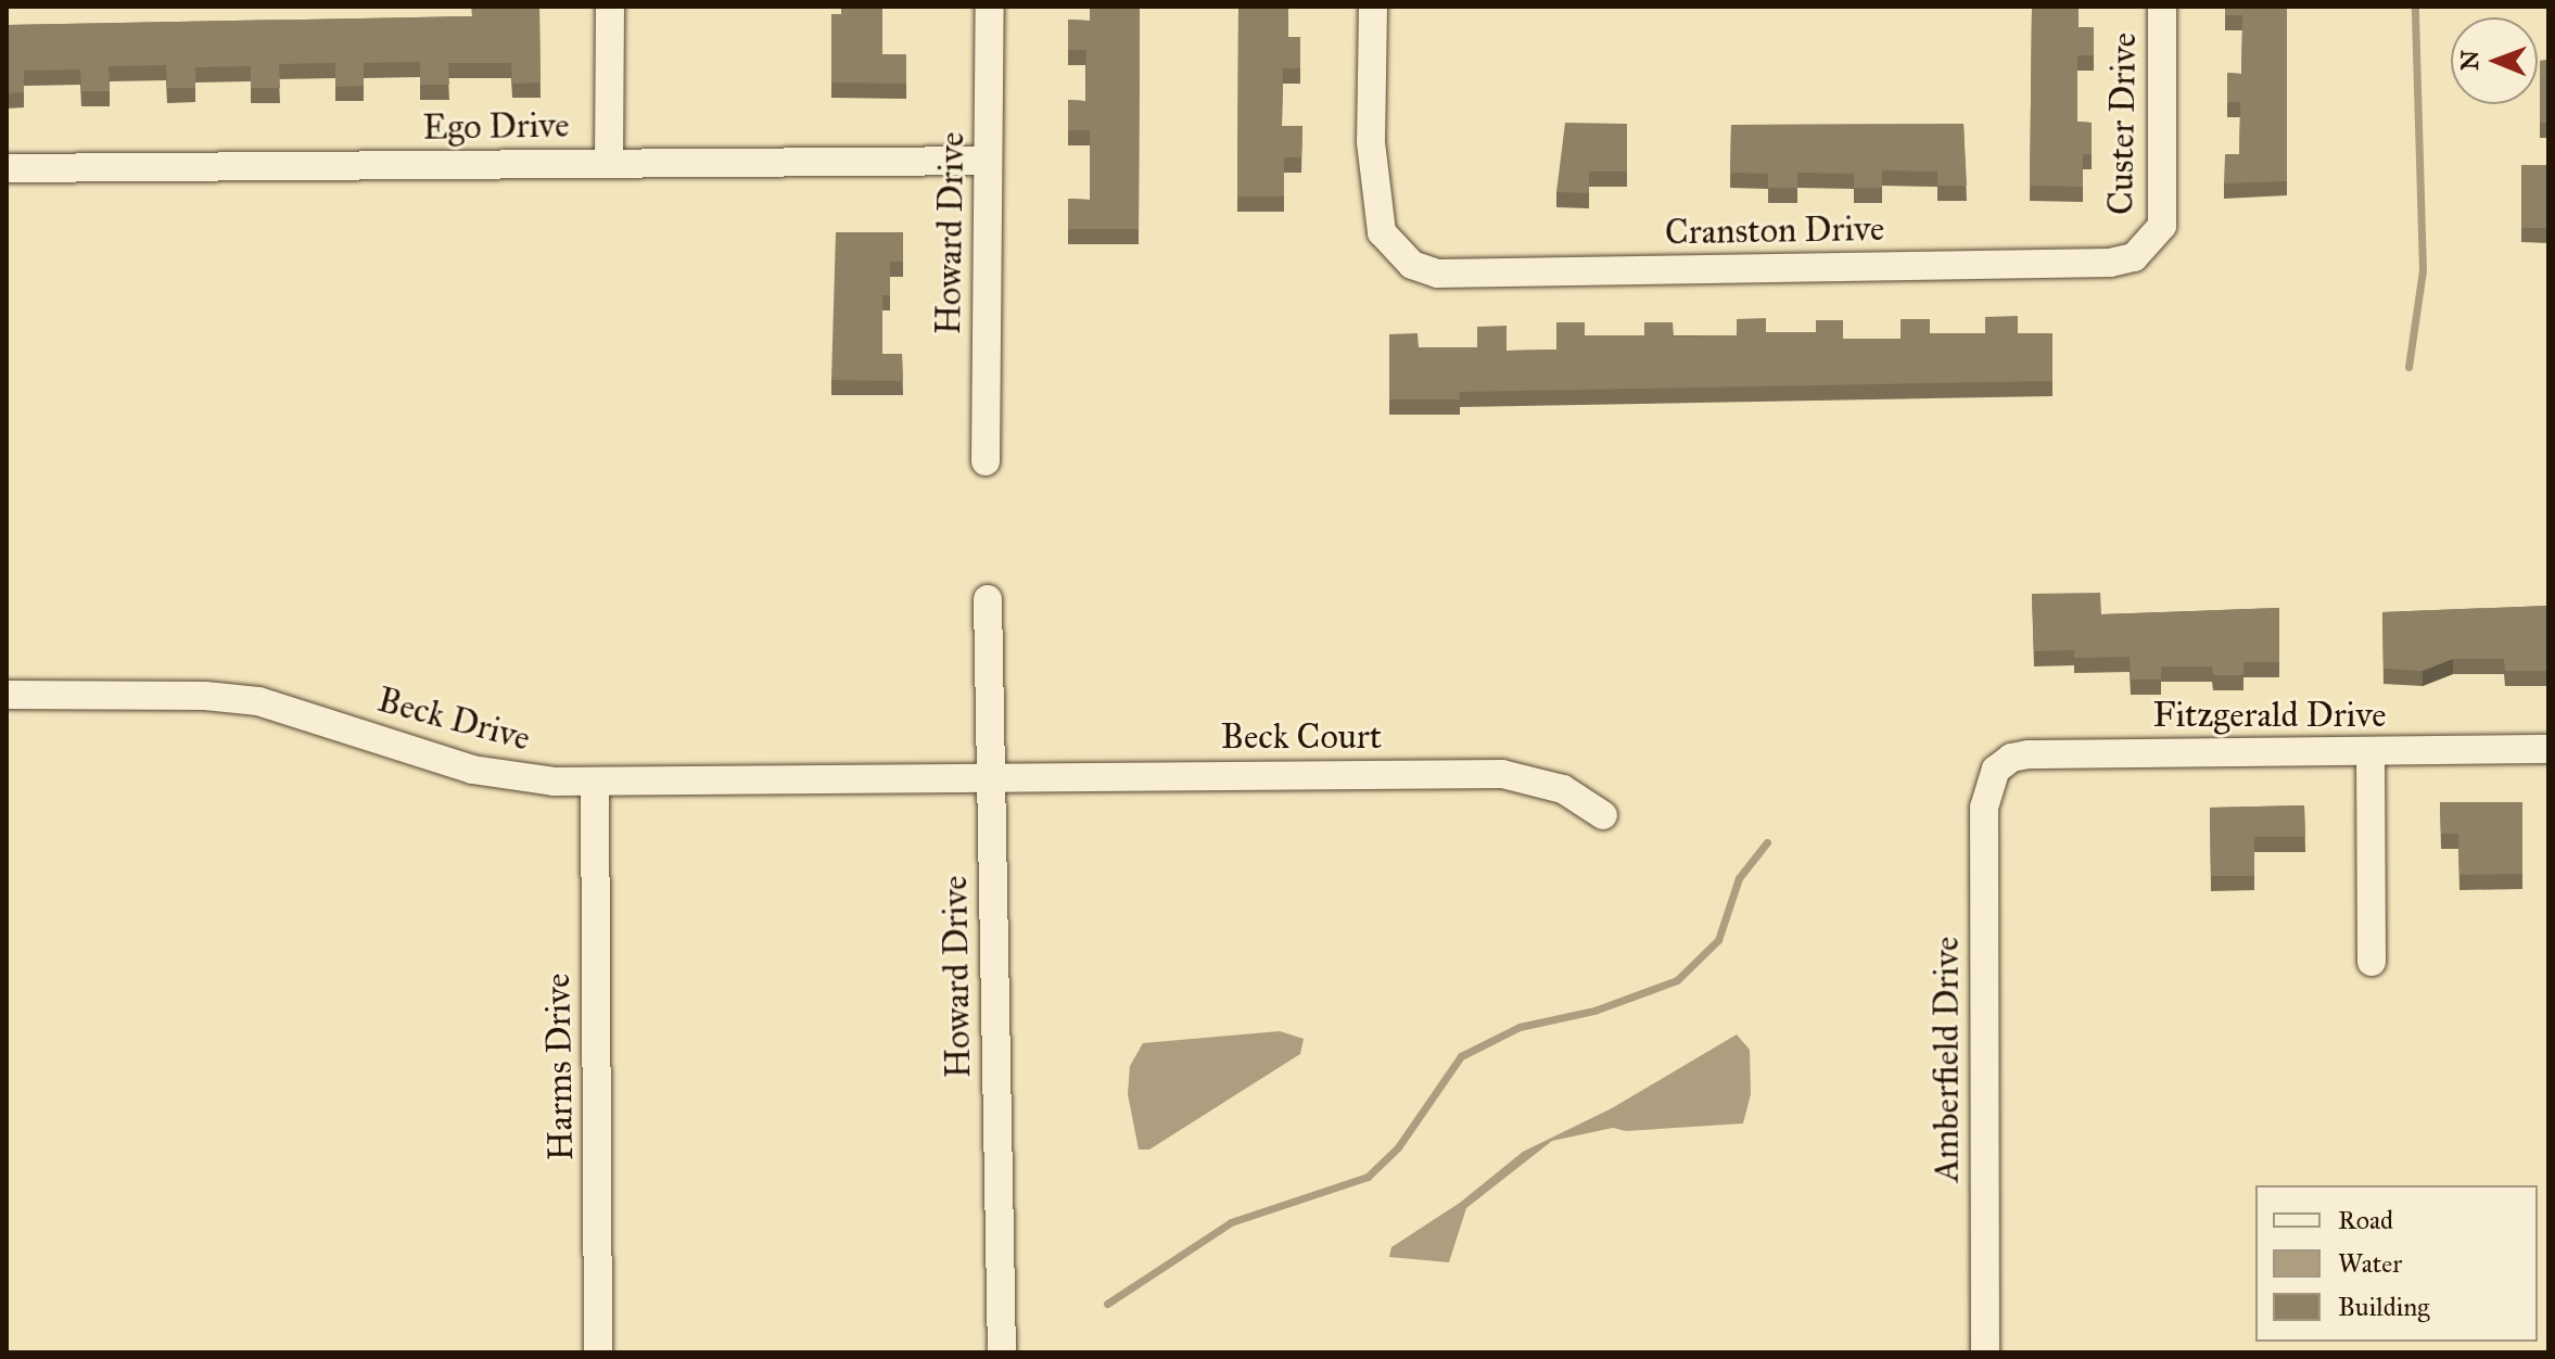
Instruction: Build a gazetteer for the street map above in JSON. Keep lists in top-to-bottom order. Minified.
{"streets":{"street":["Custer Drive","Ego Drive","Cranston Drive","Howard Drive","Fitzgerald Drive","Beck Drive","Beck Court","Amberfield Drive","Harms Drive"]},"crossings":[["Custer Drive","Cranston Drive"],["Ego Drive","Howard Drive"],["Howard Drive","Beck Drive"],["Howard Drive","Beck Court"],["Fitzgerald Drive","Amberfield Drive"],["Beck Drive","Beck Court"],["Beck Drive","Harms Drive"]],"legend":["Road","Water","Building"],"north":"left"}
